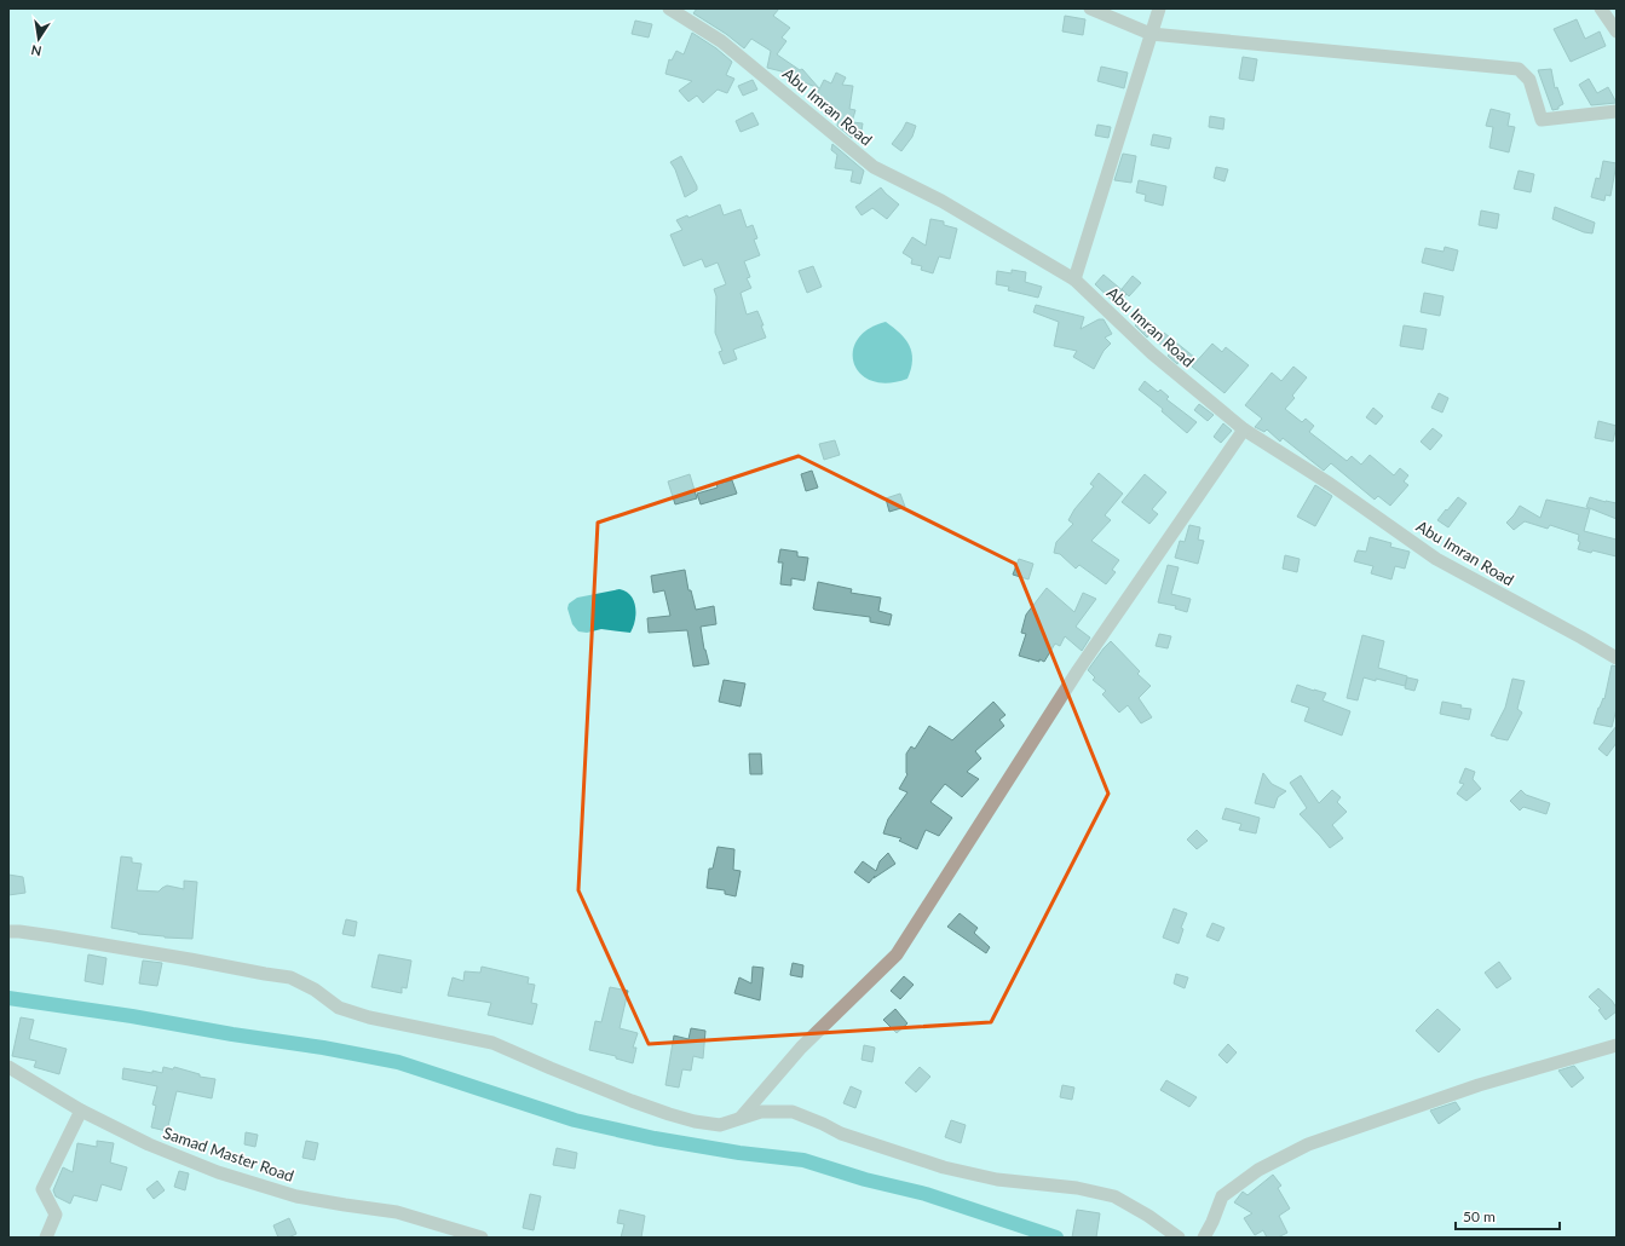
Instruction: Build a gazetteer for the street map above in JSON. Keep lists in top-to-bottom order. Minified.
{"streets":{"street":["Abu Imran Road","Samad Master Road"]},"scale_bar":"50 m","north":"bottom"}
